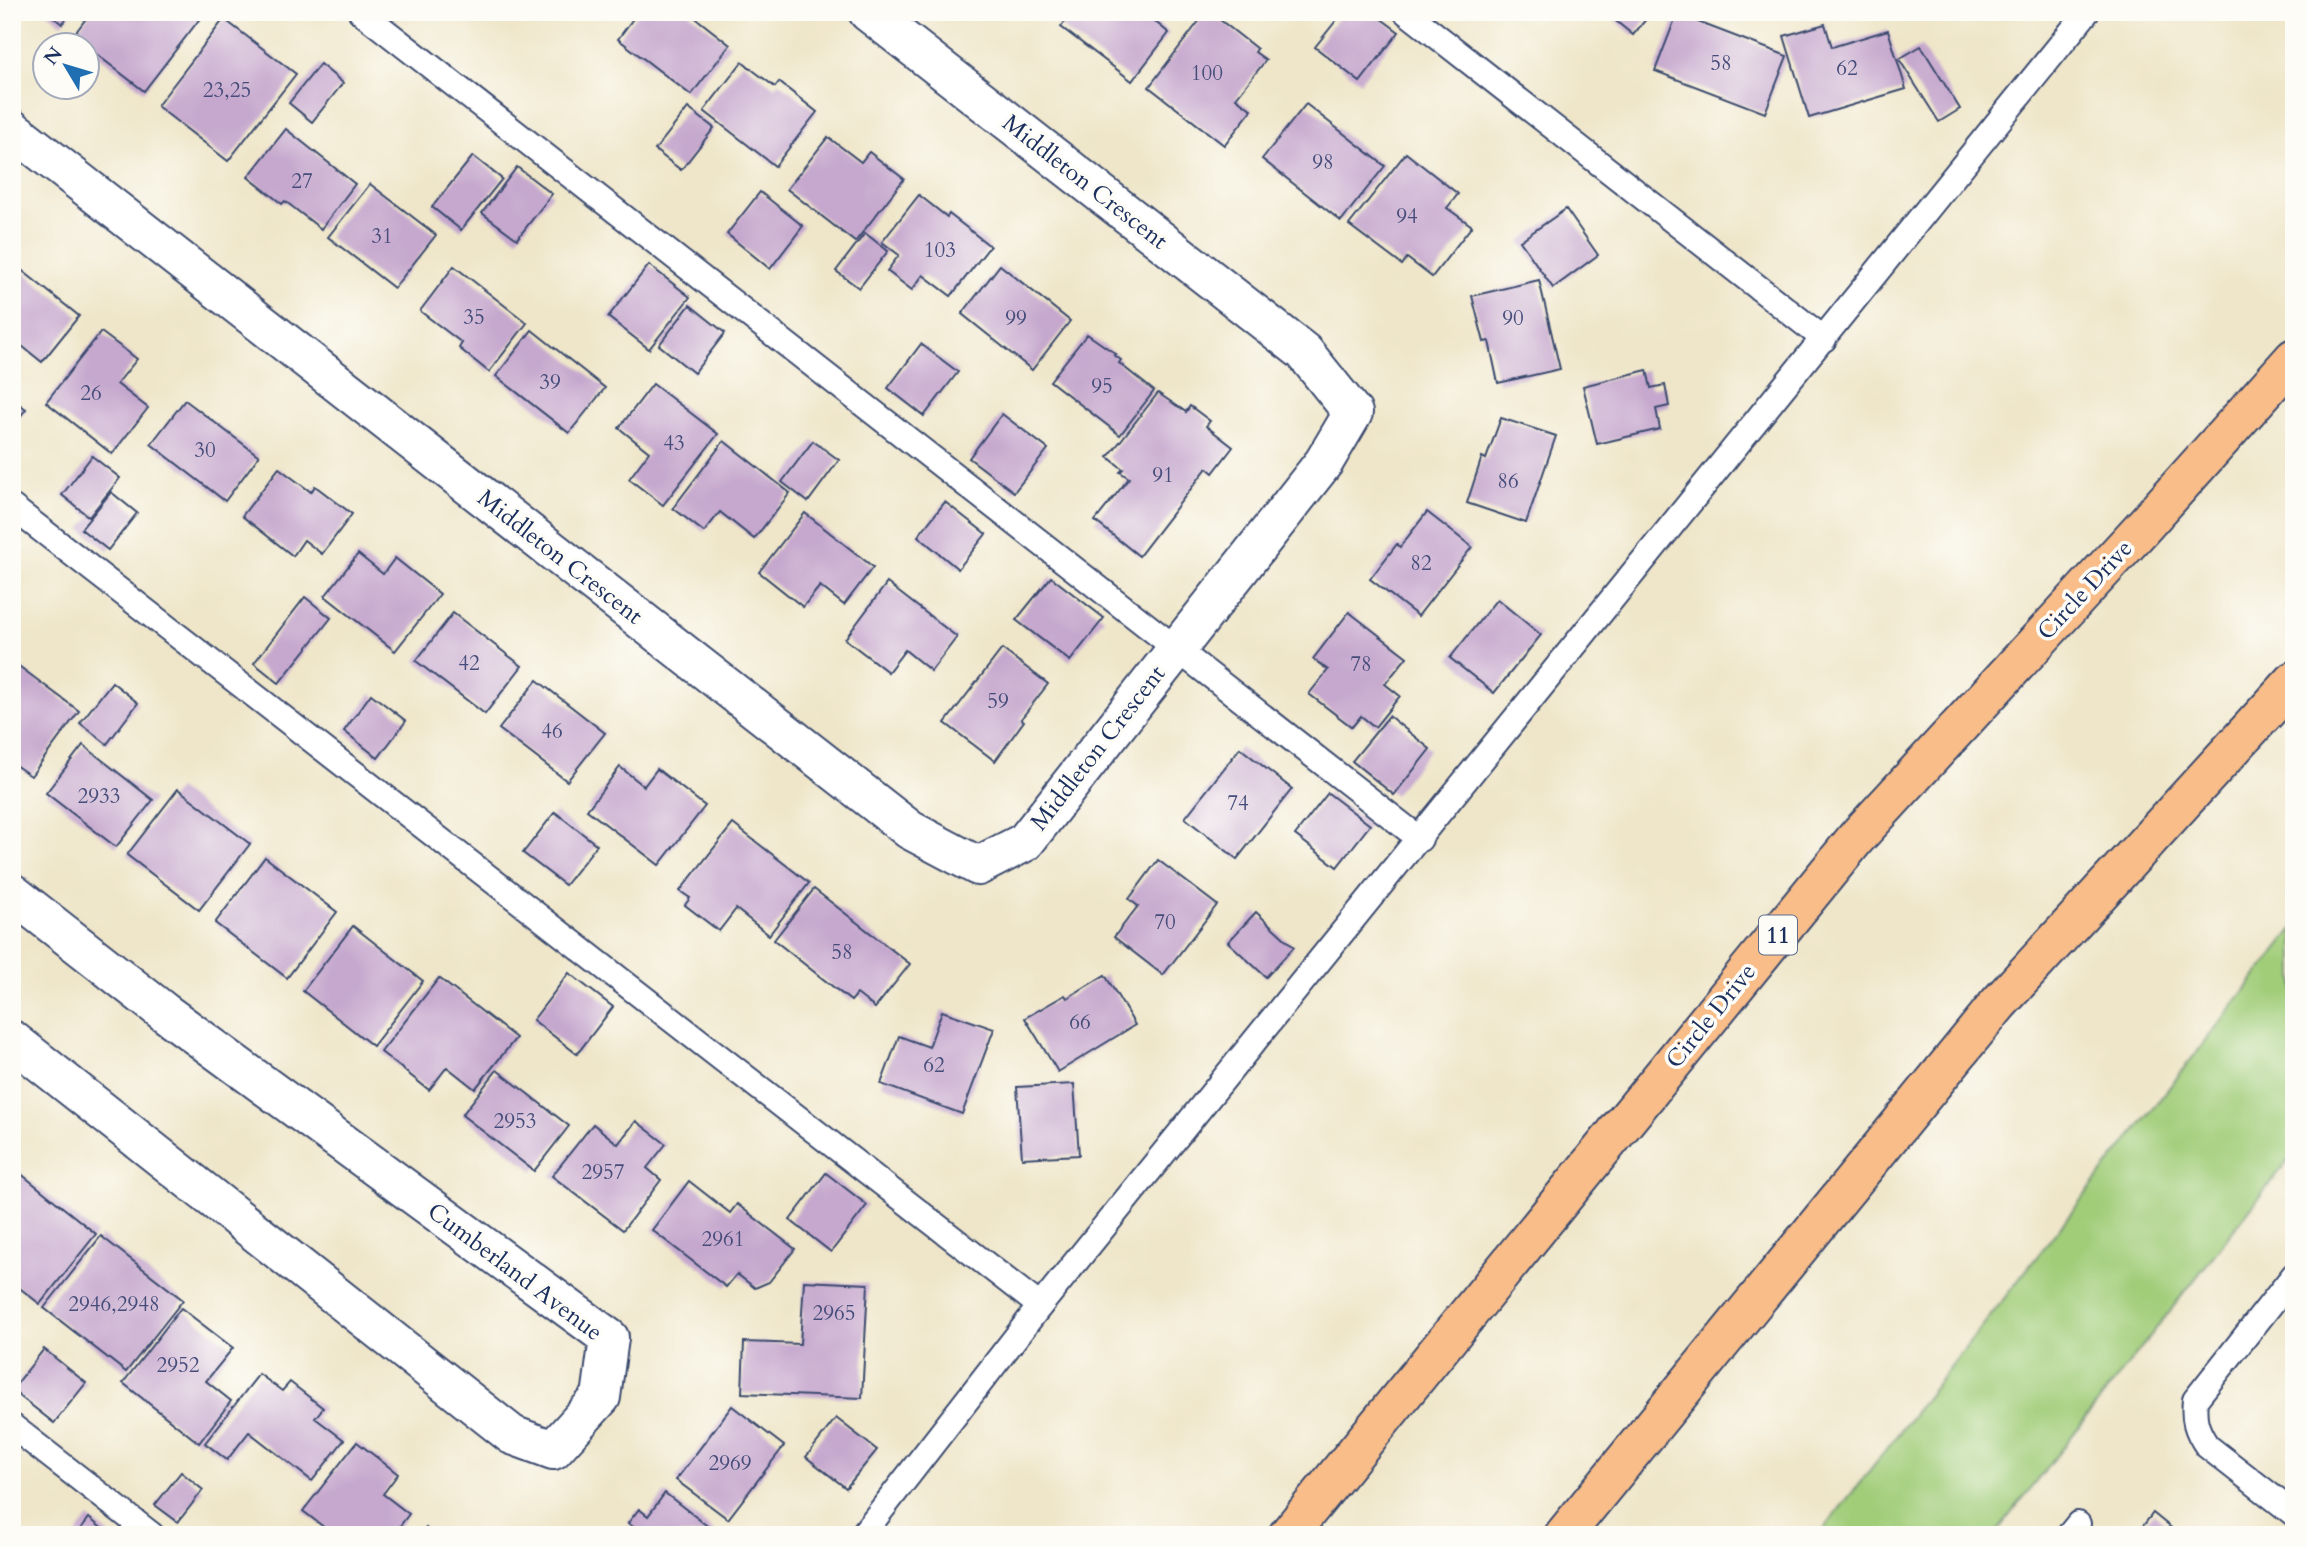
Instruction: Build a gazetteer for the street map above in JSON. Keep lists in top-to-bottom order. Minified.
{"streets":{"highway":["Circle Drive","11"],"street":["Middleton Crescent","Cumberland Avenue"]},"house_numbers":["58","62","100","23,25","98","27","94","31","103","35","99","90","39","95","26","43","30","91","86","82","42","78","59","46","2933","74","70","58","66","62","2953","2957","2961","2946,2948","2965","2952","2969"],"north":"top left"}
